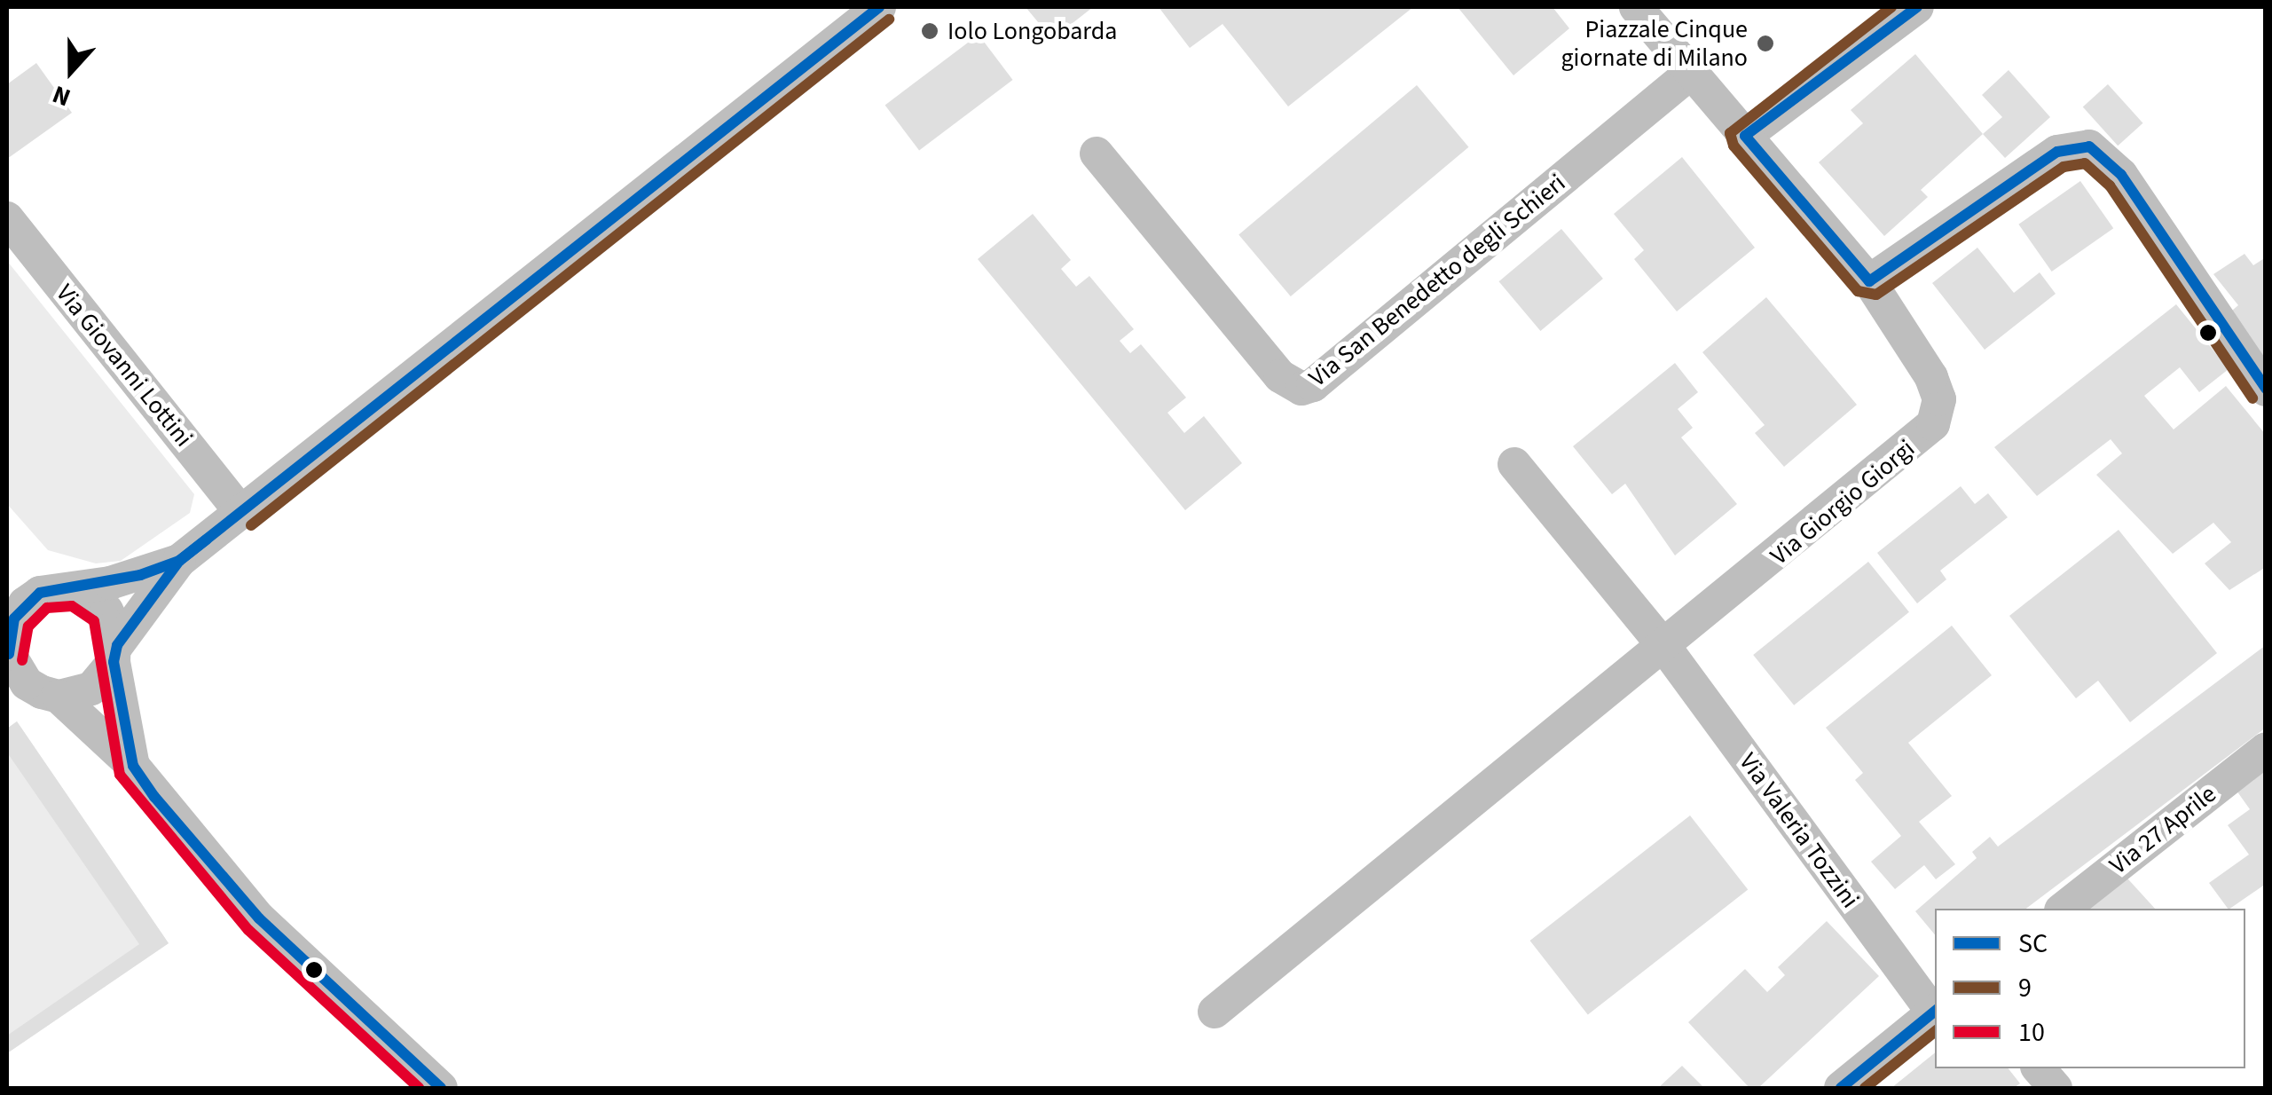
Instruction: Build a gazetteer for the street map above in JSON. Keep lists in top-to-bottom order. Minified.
{"streets":{"street":["Via San Benedetto degli Schieri","Via Giovanni Lottini","Via Giorgio Giorgi","Via 27 Aprile","Via Valeria Tozzini"]},"crossings":[["Via San Benedetto degli Schieri","Via Giorgio Giorgi"],["Via Giorgio Giorgi","Via Valeria Tozzini"]],"places":["Iolo Longobarda","Piazzale Cinque giornate di Milano"],"lines":["transit line SC","transit line 9","transit line 10"],"legend":["SC","9","10"],"north":"bottom"}
